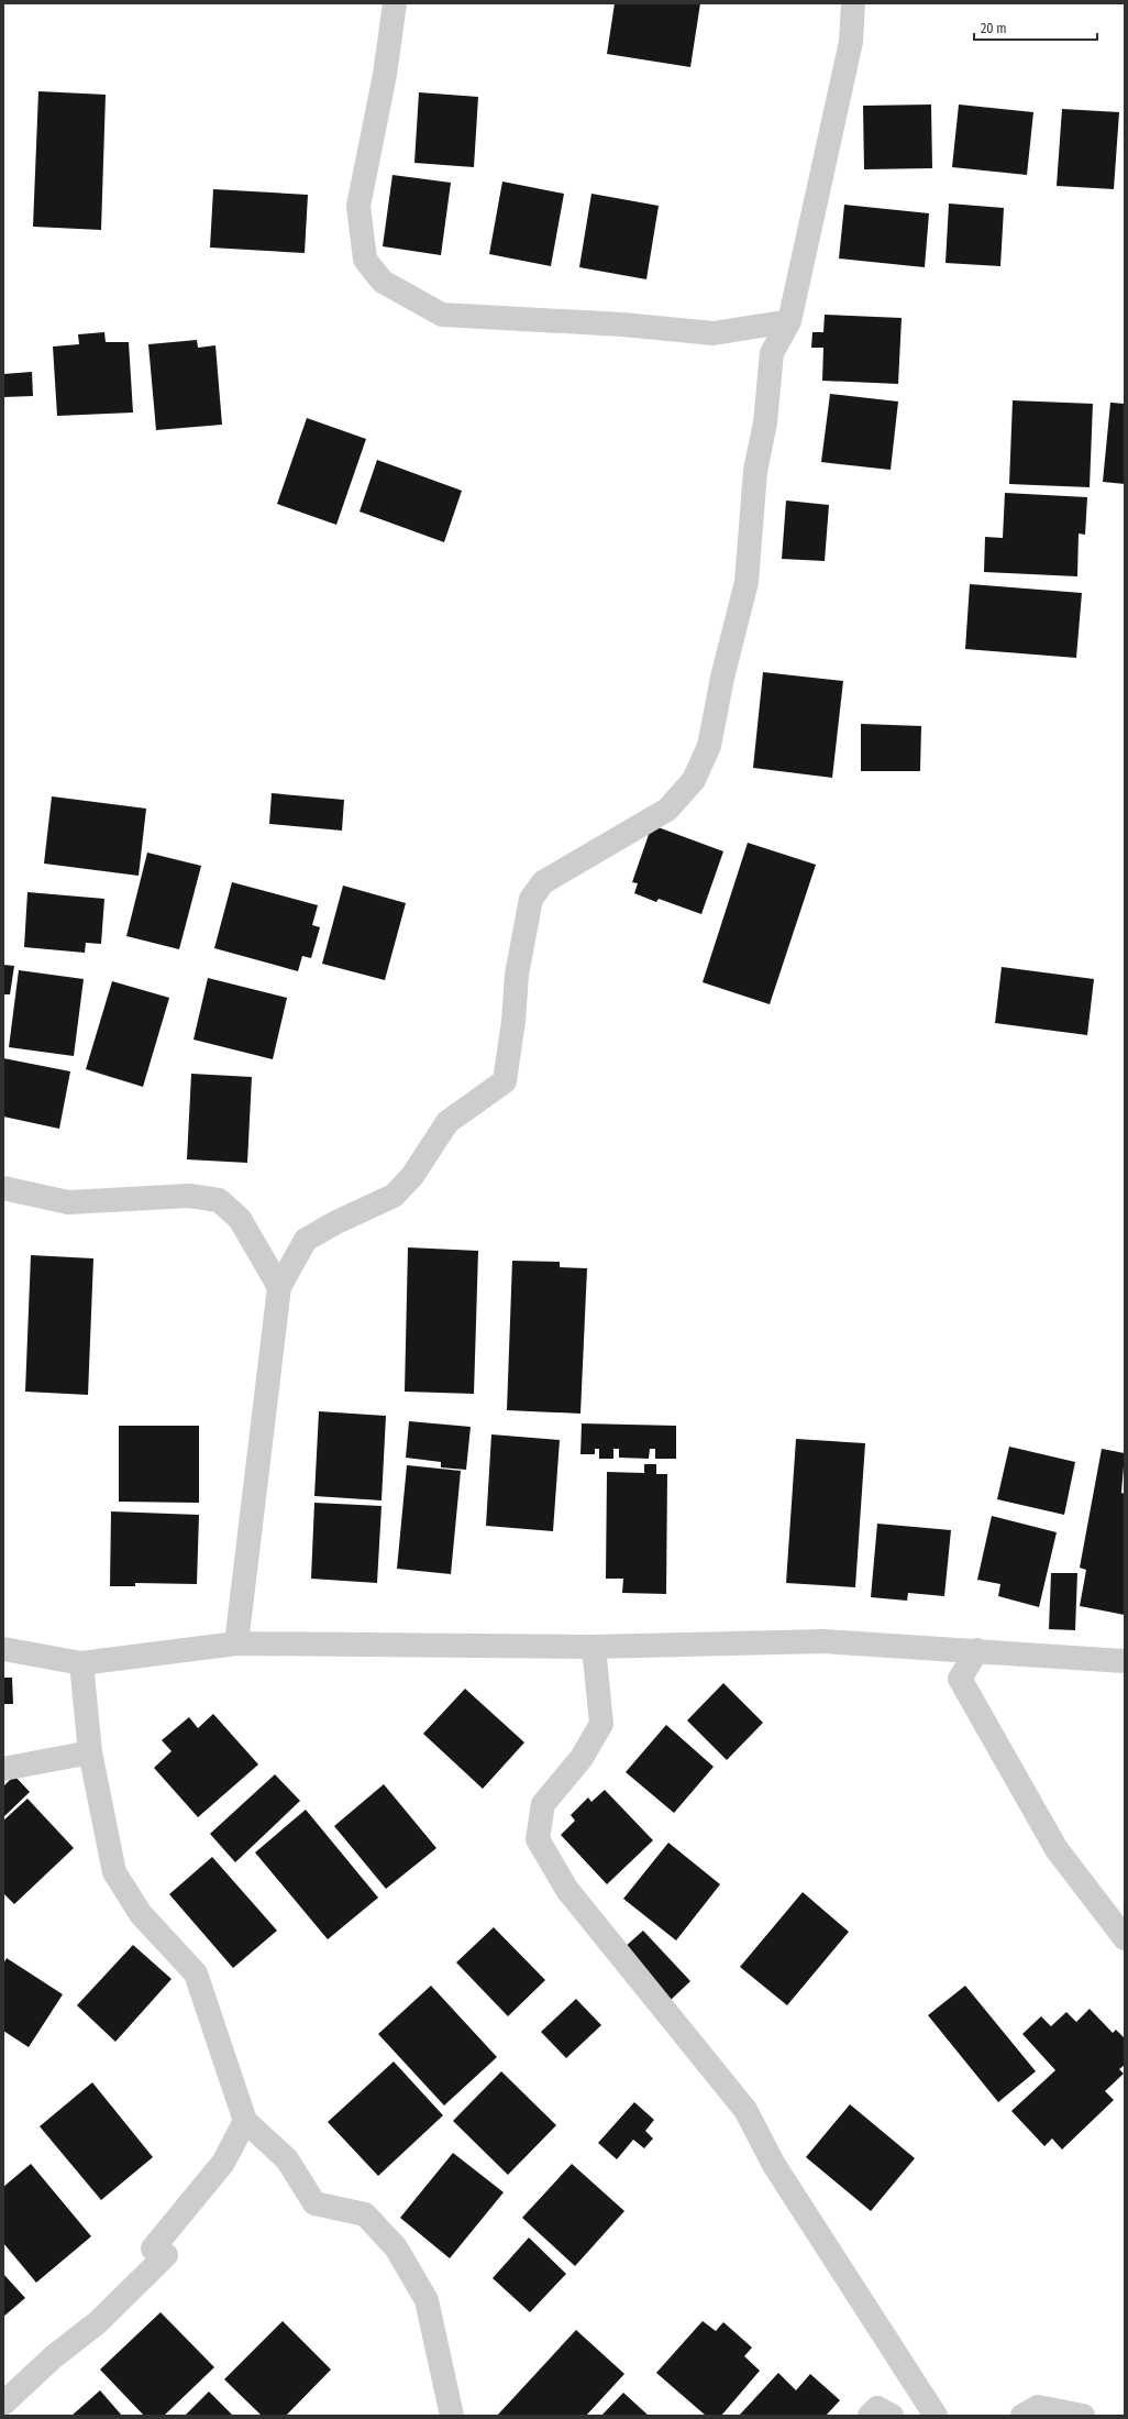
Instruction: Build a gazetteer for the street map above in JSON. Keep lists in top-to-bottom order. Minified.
{"scale_bar":"20 m"}
